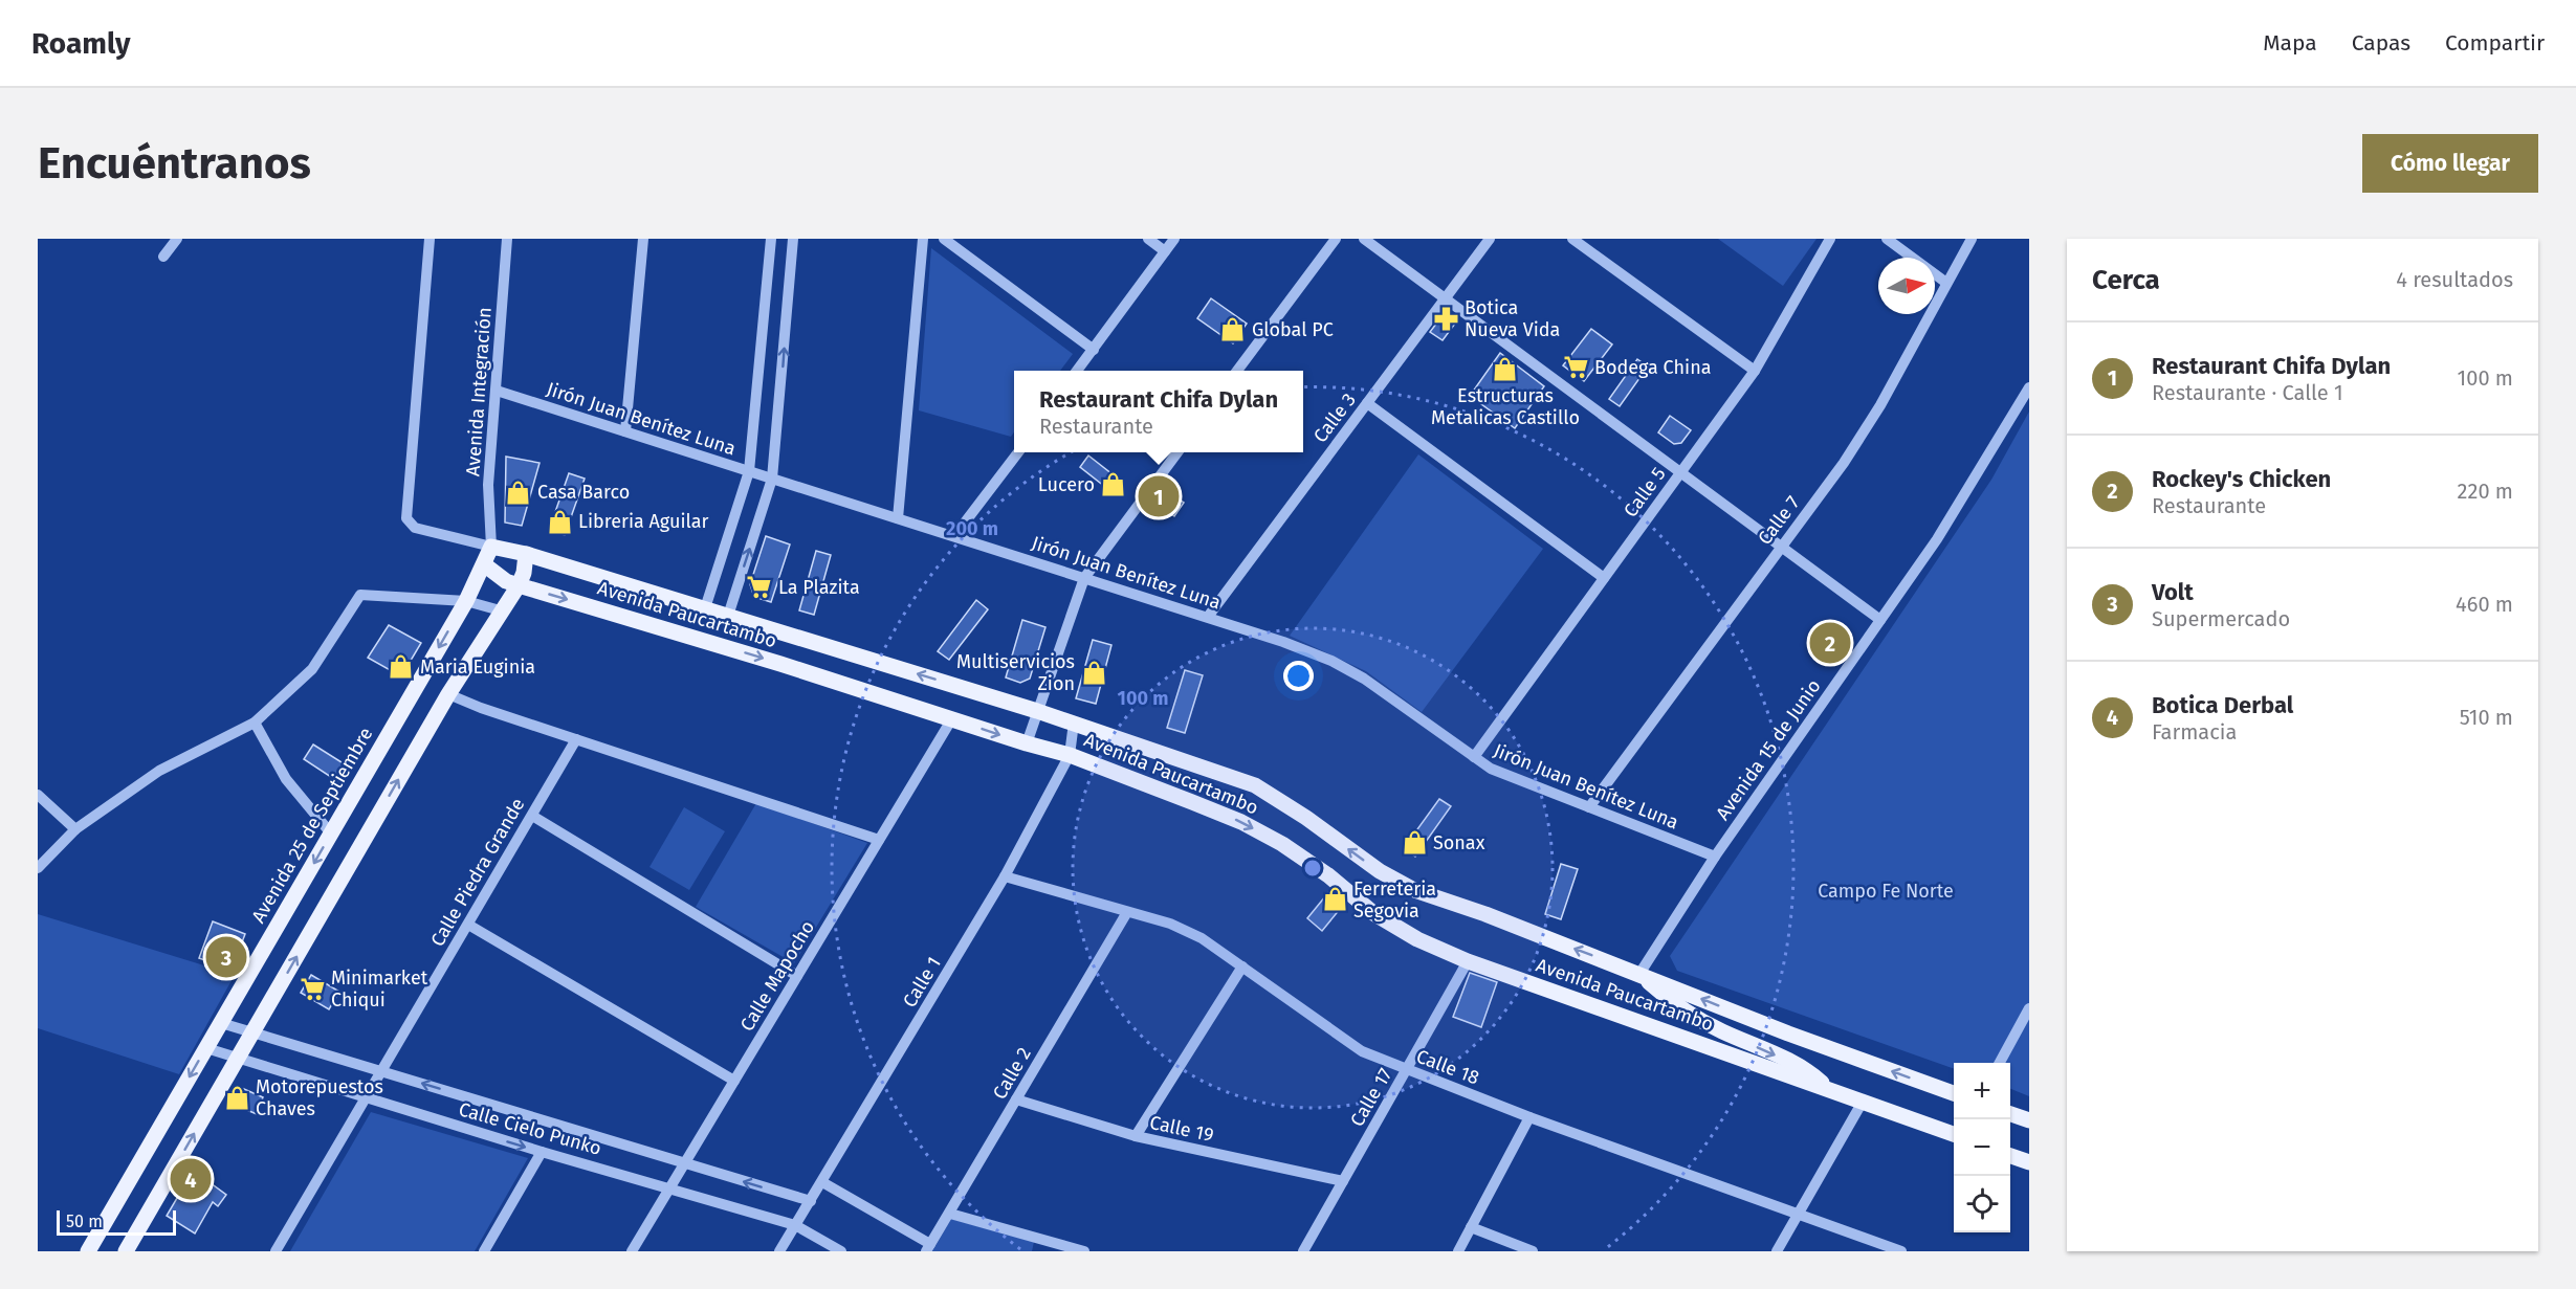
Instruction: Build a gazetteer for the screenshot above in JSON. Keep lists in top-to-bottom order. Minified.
{"streets":{"main road":["Avenida Paucartambo","Avenida 25 de Septiembre"],"street":["Avenida Integración","Calle 3","Jirón Juan Benítez Luna","Calle 5","Calle 7","Avenida 15 de Junio","Calle Piedra Grande","Calle Mapocho","Calle 1","Calle 18","Calle 2","Calle 17","Calle Cielo Punko","Calle 19"]},"crossings":[["Avenida Integración","Jirón Juan Benítez Luna"],["Avenida Integración","Avenida Paucartambo"],["Avenida Integración","Avenida 25 de Septiembre"],["Calle 3","Jirón Juan Benítez Luna"],["Jirón Juan Benítez Luna","Calle 5"],["Jirón Juan Benítez Luna","Calle 7"],["Jirón Juan Benítez Luna","Avenida 15 de Junio"],["Avenida Paucartambo","Avenida 15 de Junio"],["Avenida Paucartambo","Avenida 25 de Septiembre"],["Avenida Paucartambo","Calle Mapocho"],["Avenida Paucartambo","Calle 1"],["Avenida Paucartambo","Calle 17"],["Avenida 25 de Septiembre","Calle Cielo Punko"],["Calle Piedra Grande","Calle Cielo Punko"],["Calle Mapocho","Calle Cielo Punko"],["Calle 1","Calle 18"],["Calle 1","Calle Cielo Punko"],["Calle 18","Calle 2"],["Calle 18","Calle 17"],["Calle 2","Calle 19"],["Calle 17","Calle 19"]],"parks":["Campo Fe Norte"],"places":{"pharmacy":["Botica Nueva Vida"],"shop":["Global PC","Estructuras Metalicas Castillo","Lucero","Casa Barco","Libreria Aguilar","Maria Euginia","Multiservicios Zion","Sonax","Ferreteria Segovia","Motorepuestos Chaves"],"supermarket":["Bodega China","La Plazita","Minimarket Chiqui"]},"scale_bar":"50 m","north":"right","page":{"header":"Roamly","nav":["Mapa","Capas","Compartir"],"buttons":"Cómo llegar","title":"Encuéntranos","heading":["Cerca","4 resultados"],"list":[{"mark":"1","name":"Restaurant Chifa Dylan","note":"Restaurante · Calle 1","value":"100 m"},{"mark":"2","name":"Rockey's Chicken","note":"Restaurante","value":"220 m"},{"mark":"3","name":"Volt","note":"Supermercado","value":"460 m"},{"mark":"4","name":"Botica Derbal","note":"Farmacia","value":"510 m"}],"popup":["Restaurant Chifa Dylan","Restaurante"],"pins":["1","2","3","4"],"map_buttons":["+","−"],"scale":"50 m"},"rings":["200 m","100 m"]}
